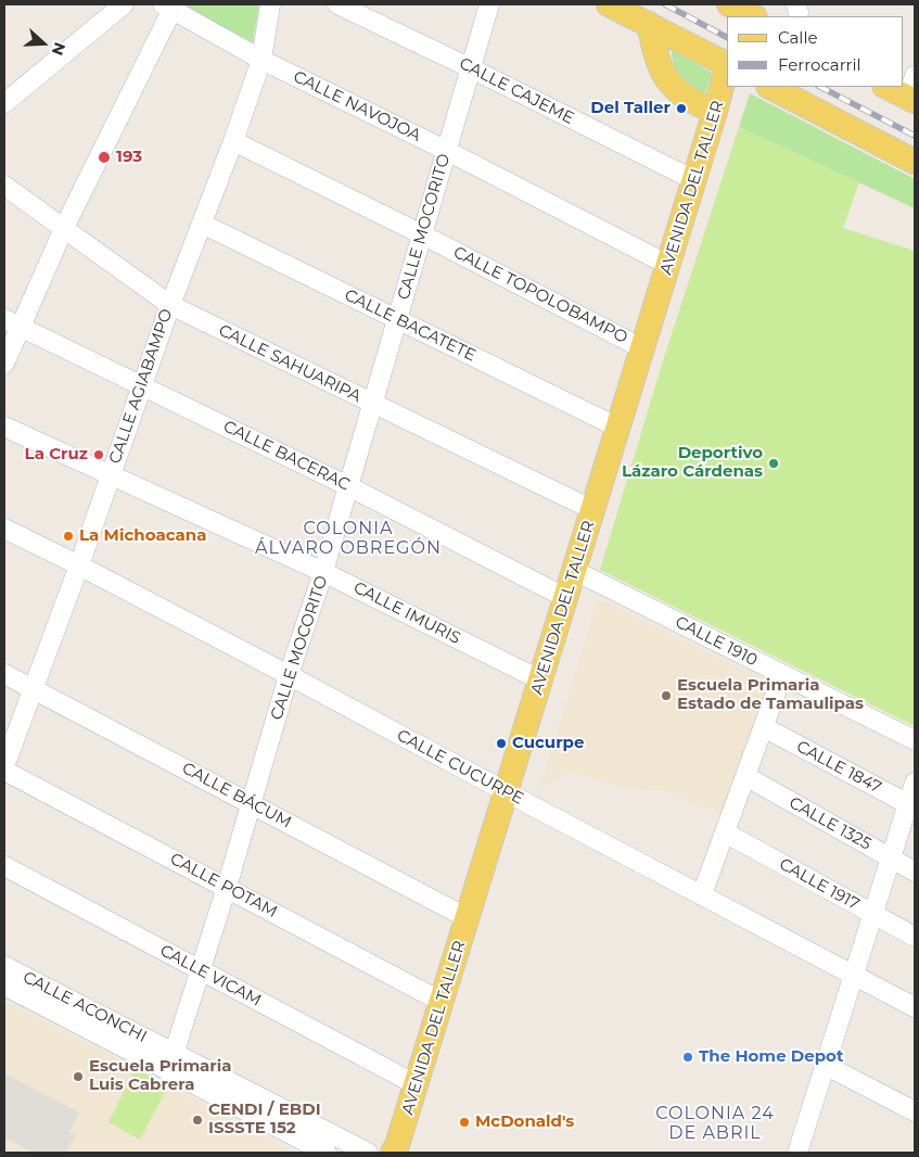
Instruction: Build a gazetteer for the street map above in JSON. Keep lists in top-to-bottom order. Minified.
{"streets":{"main road":["AVENIDA DEL TALLER"],"street":["CALLE CAJEME","CALLE NAVOJOA","CALLE MOCORITO","CALLE TOPOLOBAMPO","CALLE BACATETE","CALLE SAHUARIPA","CALLE AGIABAMPO","CALLE BACERAC","CALLE IMURIS","CALLE 1910","CALLE CUCURPE","CALLE 1847","CALLE BÁCUM","CALLE 1325","CALLE 1917","CALLE POTAM","CALLE VICAM","CALLE ACONCHI"]},"crossings":[["CALLE CAJEME","AVENIDA DEL TALLER"],["CALLE CAJEME","CALLE MOCORITO"],["CALLE NAVOJOA","AVENIDA DEL TALLER"],["CALLE NAVOJOA","CALLE MOCORITO"],["CALLE NAVOJOA","CALLE AGIABAMPO"],["AVENIDA DEL TALLER","CALLE TOPOLOBAMPO"],["AVENIDA DEL TALLER","CALLE BACATETE"],["AVENIDA DEL TALLER","CALLE SAHUARIPA"],["AVENIDA DEL TALLER","CALLE BACERAC"],["AVENIDA DEL TALLER","CALLE IMURIS"],["AVENIDA DEL TALLER","CALLE 1910"],["AVENIDA DEL TALLER","CALLE CUCURPE"],["AVENIDA DEL TALLER","CALLE BÁCUM"],["AVENIDA DEL TALLER","CALLE POTAM"],["AVENIDA DEL TALLER","CALLE VICAM"],["CALLE MOCORITO","CALLE TOPOLOBAMPO"],["CALLE MOCORITO","CALLE BACATETE"],["CALLE MOCORITO","CALLE SAHUARIPA"],["CALLE MOCORITO","CALLE BACERAC"],["CALLE MOCORITO","CALLE IMURIS"],["CALLE MOCORITO","CALLE CUCURPE"],["CALLE MOCORITO","CALLE BÁCUM"],["CALLE MOCORITO","CALLE POTAM"],["CALLE MOCORITO","CALLE VICAM"],["CALLE MOCORITO","CALLE ACONCHI"],["CALLE TOPOLOBAMPO","CALLE AGIABAMPO"],["CALLE BACATETE","CALLE AGIABAMPO"],["CALLE SAHUARIPA","CALLE AGIABAMPO"],["CALLE AGIABAMPO","CALLE BACERAC"],["CALLE AGIABAMPO","CALLE IMURIS"],["CALLE AGIABAMPO","CALLE CUCURPE"],["CALLE AGIABAMPO","CALLE BÁCUM"]],"districts":["COLONIA ÁLVARO OBREGÓN","COLONIA 24 DE ABRIL"],"places":["Del Taller","193","La Cruz","Deportivo Lázaro Cárdenas","La Michoacana","Escuela Primaria Estado de Tamaulipas","Cucurpe","The Home Depot","Escuela Primaria Luis Cabrera","CENDI / EBDI ISSSTE 152","McDonald's"],"legend":["Calle","Ferrocarril"],"north":"right"}
